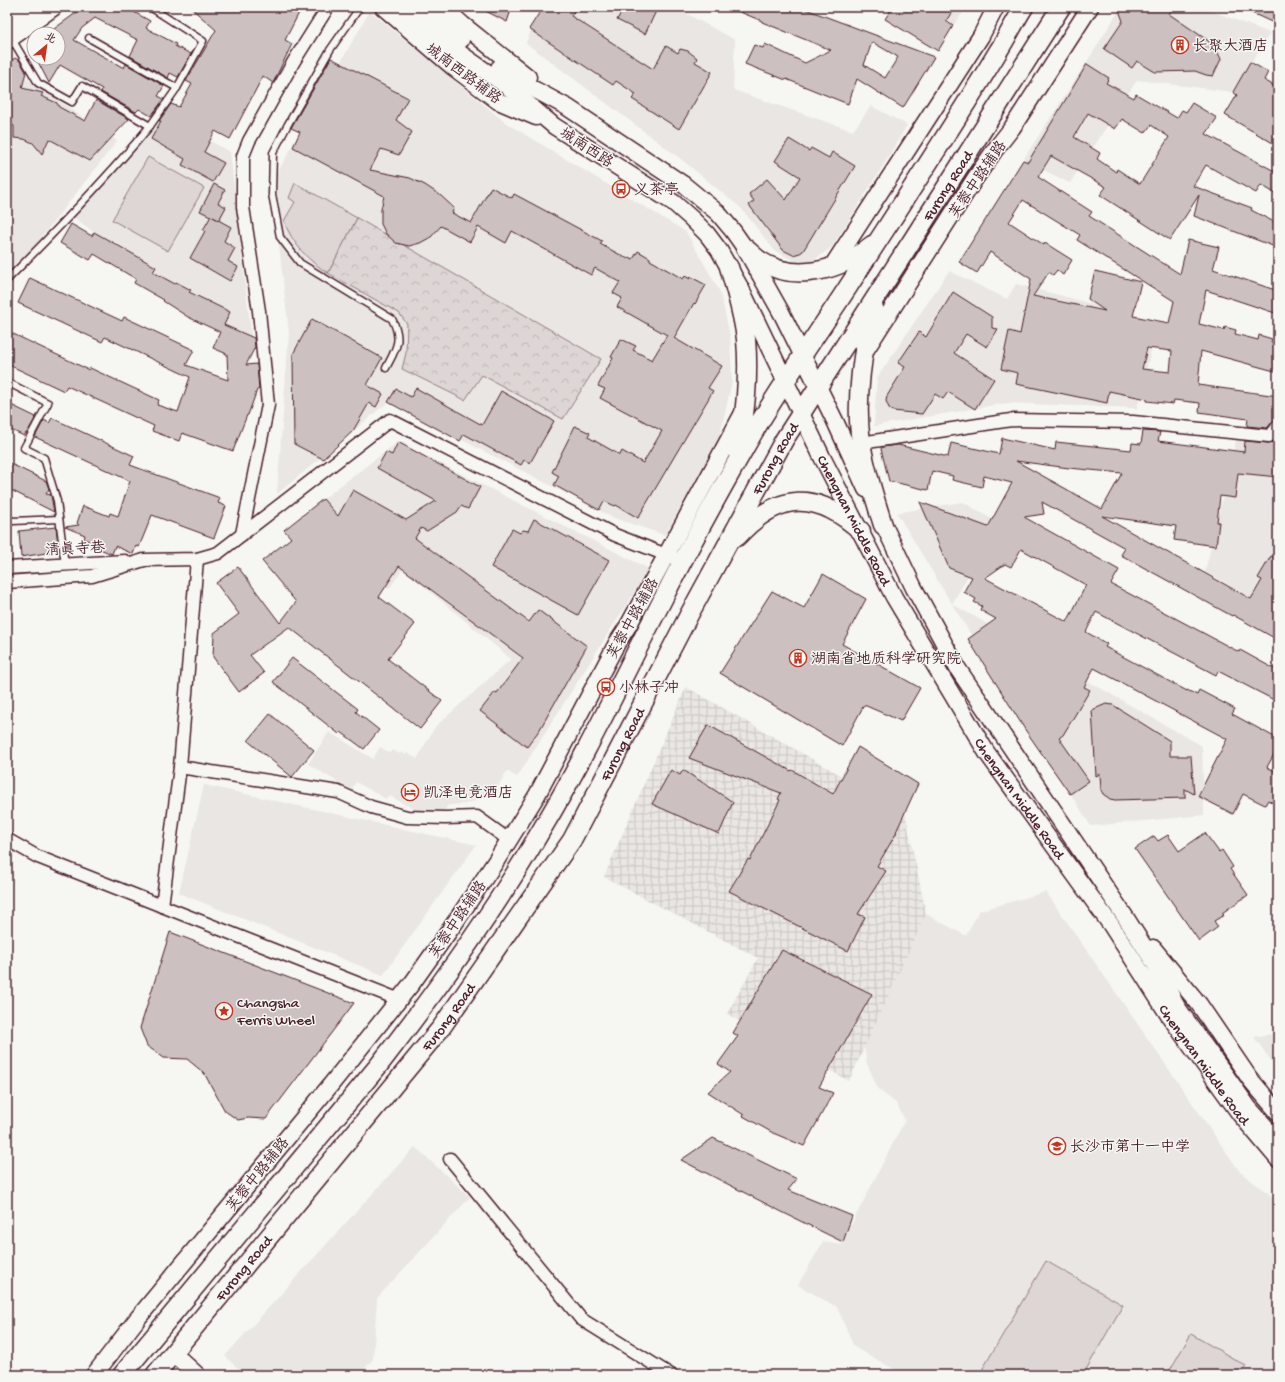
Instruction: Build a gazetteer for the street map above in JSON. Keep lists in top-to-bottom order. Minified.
{"streets":{"main road":["城南西路辅路","城南西路","芙蓉中路辅路","Furong Road","Chengnan Middle Road"],"street":["清真寺巷"]},"crossings":[["城南西路辅路","城南西路"],["城南西路","Furong Road"],["城南西路","Chengnan Middle Road"],["芙蓉中路辅路","Furong Road"],["Furong Road","Chengnan Middle Road"]],"places":{"building":["长聚大酒店","湖南省地质科学研究院"],"bus stop":["义茶亭","小林子冲"],"hotel":["凯泽电竞酒店"],"place":["Changsha Ferris Wheel"],"school or university":["长沙市第十一中学"]},"north":"top right"}
